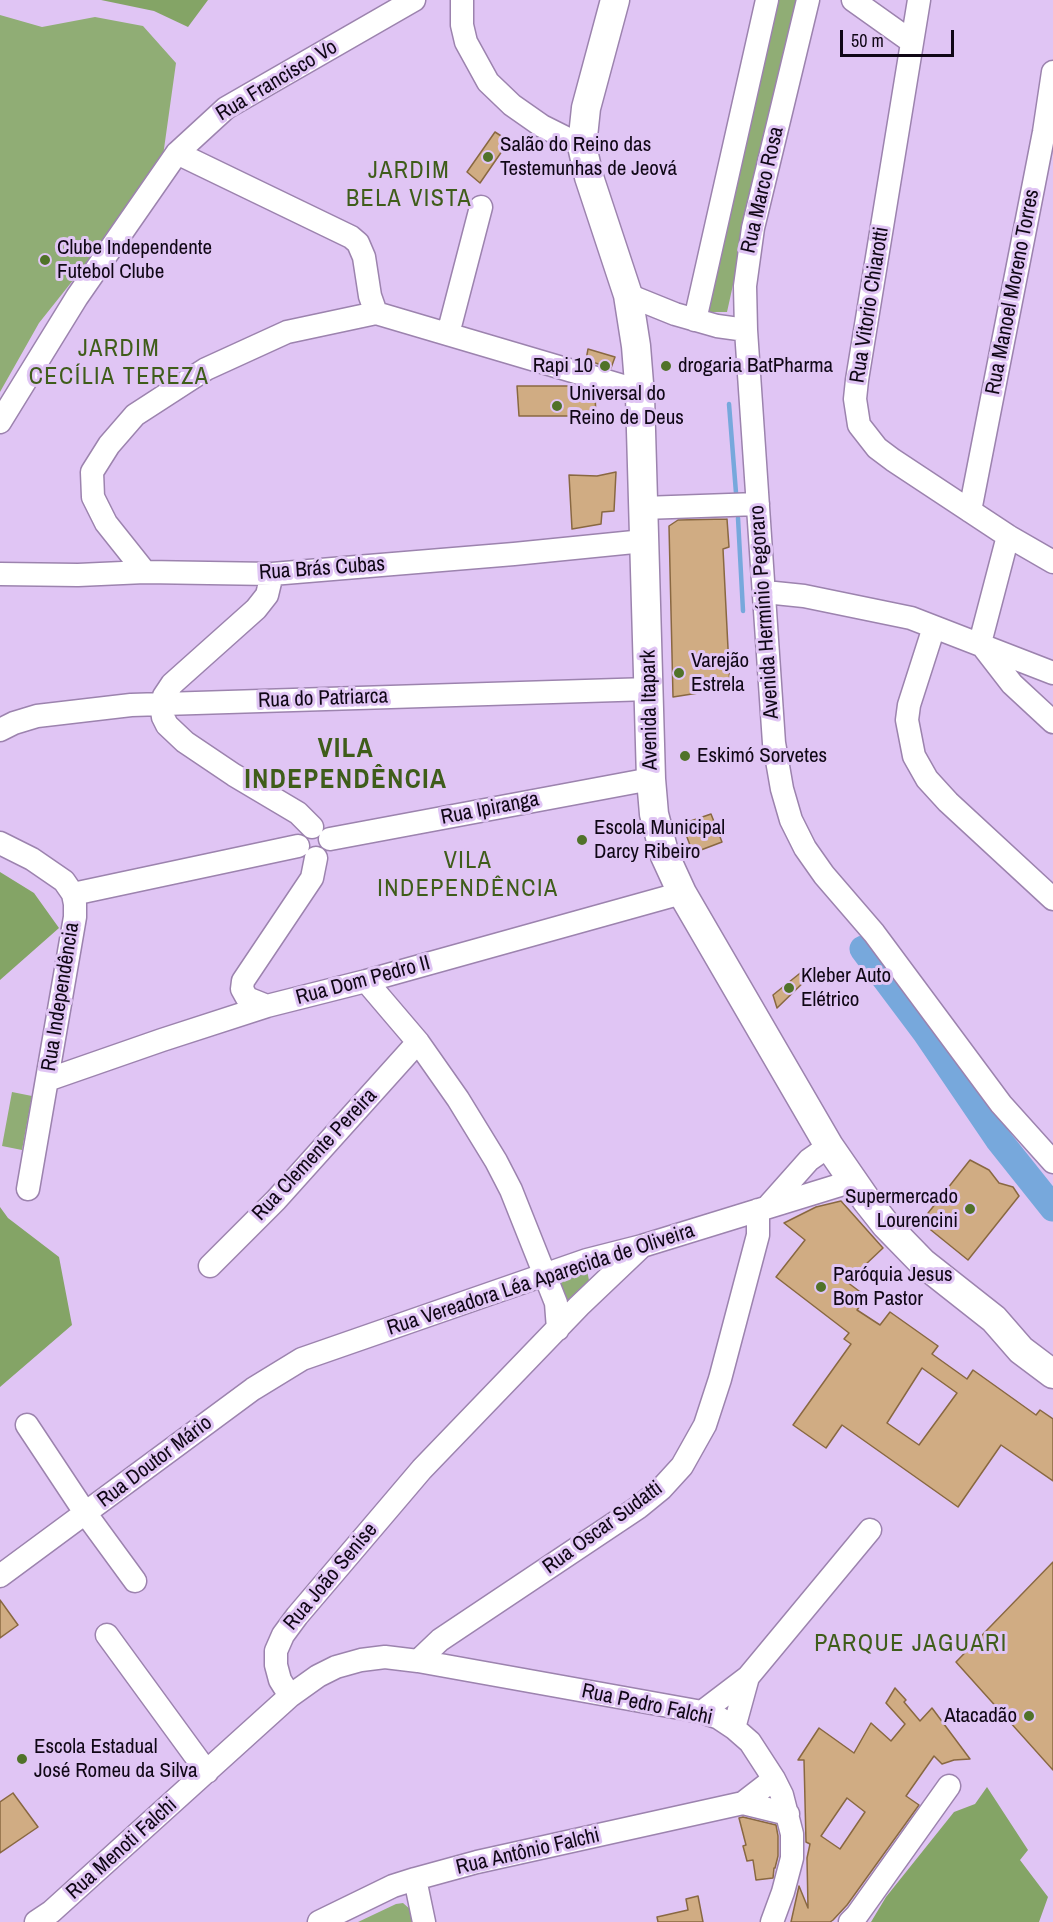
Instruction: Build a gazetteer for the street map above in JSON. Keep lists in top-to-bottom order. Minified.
{"streets":{"main road":["Avenida Itapark"],"street":["Rua Francisco Vo","Rua Marco Rosa","Rua Manoel Moreno Torres","Rua Vitorio Chiarotti","Rua Brás Cubas","Avenida Hermínio Pegoraro","Rua do Patriarca","Rua Ipiranga","Rua Dom Pedro II","Rua Independência","Rua Clemente Pereira","Rua Vereadora Léa Aparecida de Oliveira","Rua Doutor Mário","Rua Oscar Sudatti","Rua João Senise","Rua Pedro Falchi","Rua Menoti Falchi","Rua Antônio Falchi"]},"crossings":[["Rua Marco Rosa","Avenida Hermínio Pegoraro"],["Rua Manoel Moreno Torres","Rua Vitorio Chiarotti"],["Rua Brás Cubas","Avenida Itapark"],["Rua do Patriarca","Avenida Itapark"],["Avenida Itapark","Rua Ipiranga"],["Avenida Itapark","Rua Dom Pedro II"],["Avenida Itapark","Rua Vereadora Léa Aparecida de Oliveira"],["Rua Dom Pedro II","Rua Independência"],["Rua Vereadora Léa Aparecida de Oliveira","Rua Doutor Mário"],["Rua Vereadora Léa Aparecida de Oliveira","Rua Oscar Sudatti"],["Rua Vereadora Léa Aparecida de Oliveira","Rua João Senise"],["Rua Oscar Sudatti","Rua Pedro Falchi"],["Rua Oscar Sudatti","Rua Menoti Falchi"],["Rua João Senise","Rua Menoti Falchi"],["Rua Pedro Falchi","Rua Menoti Falchi"],["Rua Pedro Falchi","Rua Antônio Falchi"]],"districts":["JARDIM BELA VISTA","JARDIM CECÍLIA TEREZA","VILA INDEPENDÊNCIA","VILA INDEPENDÊNCIA","PARQUE JAGUARI"],"places":["Salão do Reino das Testemunhas de Jeová","Clube Independente Futebol Clube","Rapi 10","drogaria BatPharma","Universal do Reino de Deus","Varejão Estrela","Eskimó Sorvetes","Escola Municipal Darcy Ribeiro","Kleber Auto Elétrico","Supermercado Lourencini","Paróquia Jesus Bom Pastor","Atacadão","Escola Estadual José Romeu da Silva"],"scale_bar":"50 m"}
